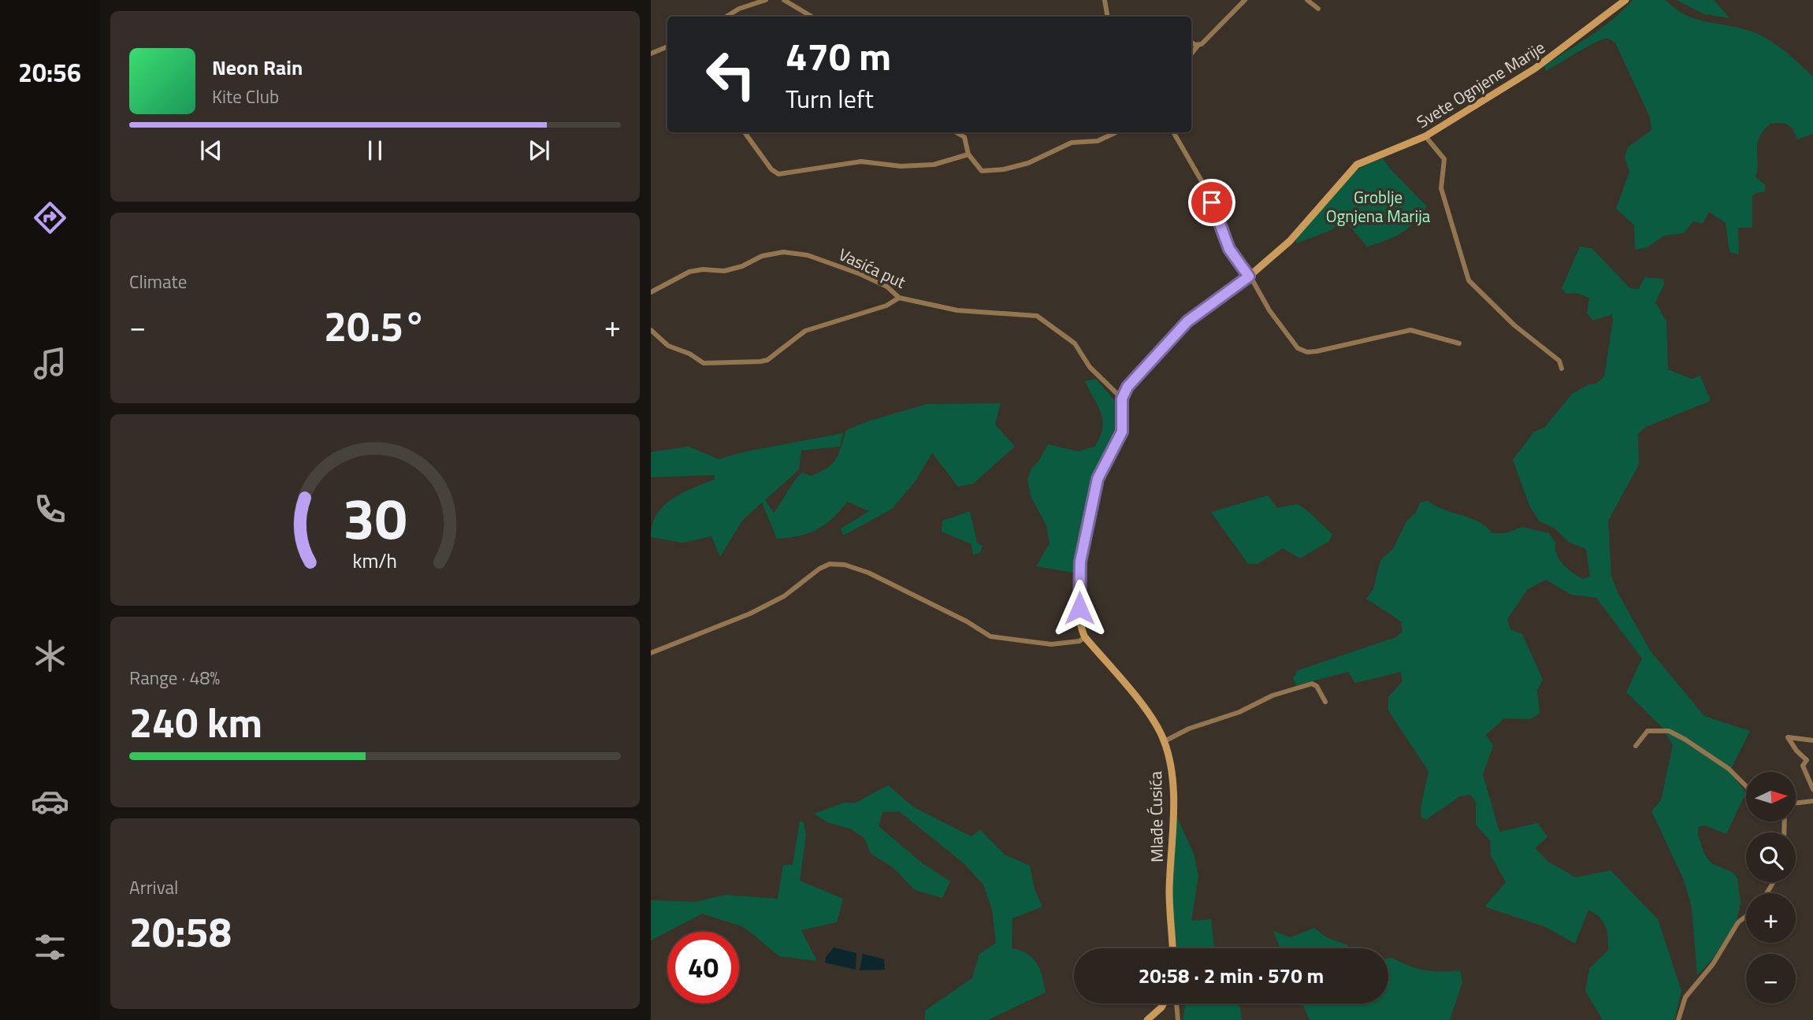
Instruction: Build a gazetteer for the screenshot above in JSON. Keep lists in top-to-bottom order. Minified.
{"streets":{"street":["Svete Ognjene Marije","Vasića put","Mlađe Ćusića"]},"crossings":[["Svete Ognjene Marije","Vasića put"]],"parks":["Groblje Ognjena Marija"],"north":"right","page":{"tabs":"20:56","turn":["470 m","Turn left"],"song":["Neon Rain","Kite Club"],"tile":["Climate",["Range · 48%","240 km"],["Arrival","20:58"]],"heat":["−","20.5°","+"],"map_buttons":["+","−"],"limit":"40","trip":"20:58 · 2 min · 570 m","gauge":["30","km/h"]}}
